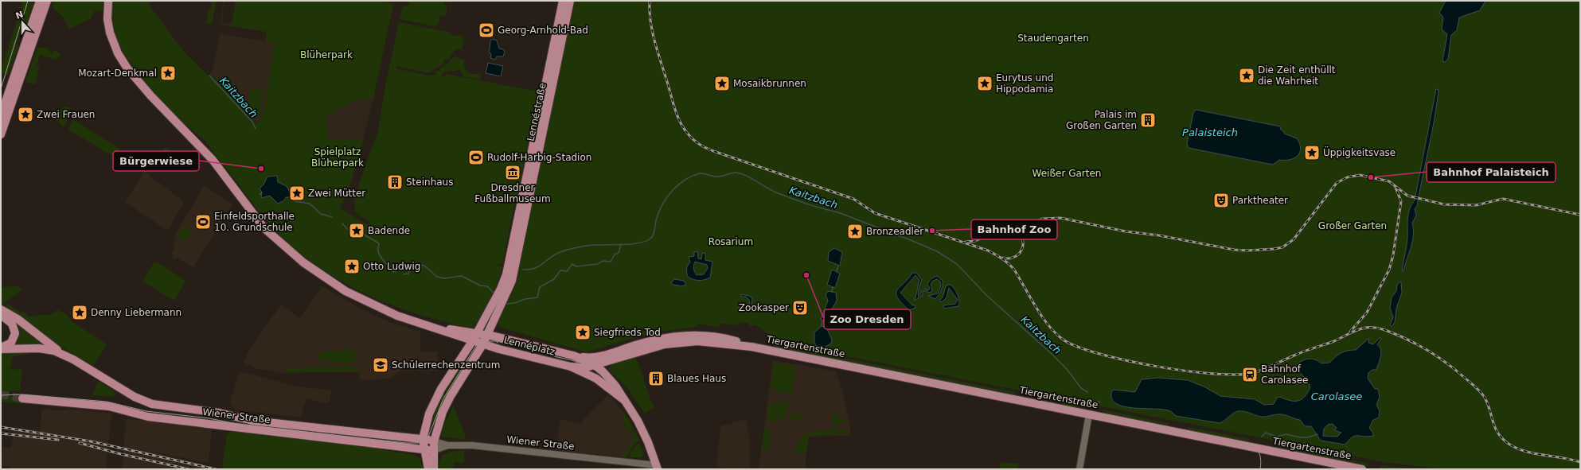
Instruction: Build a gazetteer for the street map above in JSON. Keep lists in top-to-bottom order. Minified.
{"streets":{"main road":["Lennéstraße","Lennéplatz","Tiergartenstraße","Wiener Straße"]},"crossings":[["Lennéstraße","Lennéplatz"],["Lennéstraße","Wiener Straße"],["Lennéplatz","Tiergartenstraße"]],"water":["Kaitzbach","Palaisteich","Carolasee"],"parks":["Staudengarten","Blüherpark","Spielplatz Blüherpark","Weißer Garten","Großer Garten","Rosarium"],"places":{"sports":["Georg-Arnhold-Bad","Rudolf-Harbig-Stadion","Einfeldsporthalle 10. Grundschule"],"place":["Mozart-Denkmal","Die Zeit enthüllt die Wahrheit","Mosaikbrunnen","Eurytus und Hippodamia","Zwei Frauen","Üppigkeitsvase","Zwei Mütter","Badende","Bronzeadler","Otto Ludwig","Denny Liebermann","Siegfrieds Tod"],"building":["Palais im Großen Garten","Steinhaus","Blaues Haus"],"other":["Bürgerwiese","Bahnhof Palaisteich","Bahnhof Zoo","Zoo Dresden"],"museum":["Dresdner Fußballmuseum"],"theatre":["Parktheater","Zookasper"],"school or university":["Schülerrechenzentrum"],"station":["Bahnhof Carolasee"]},"north":"top"}
